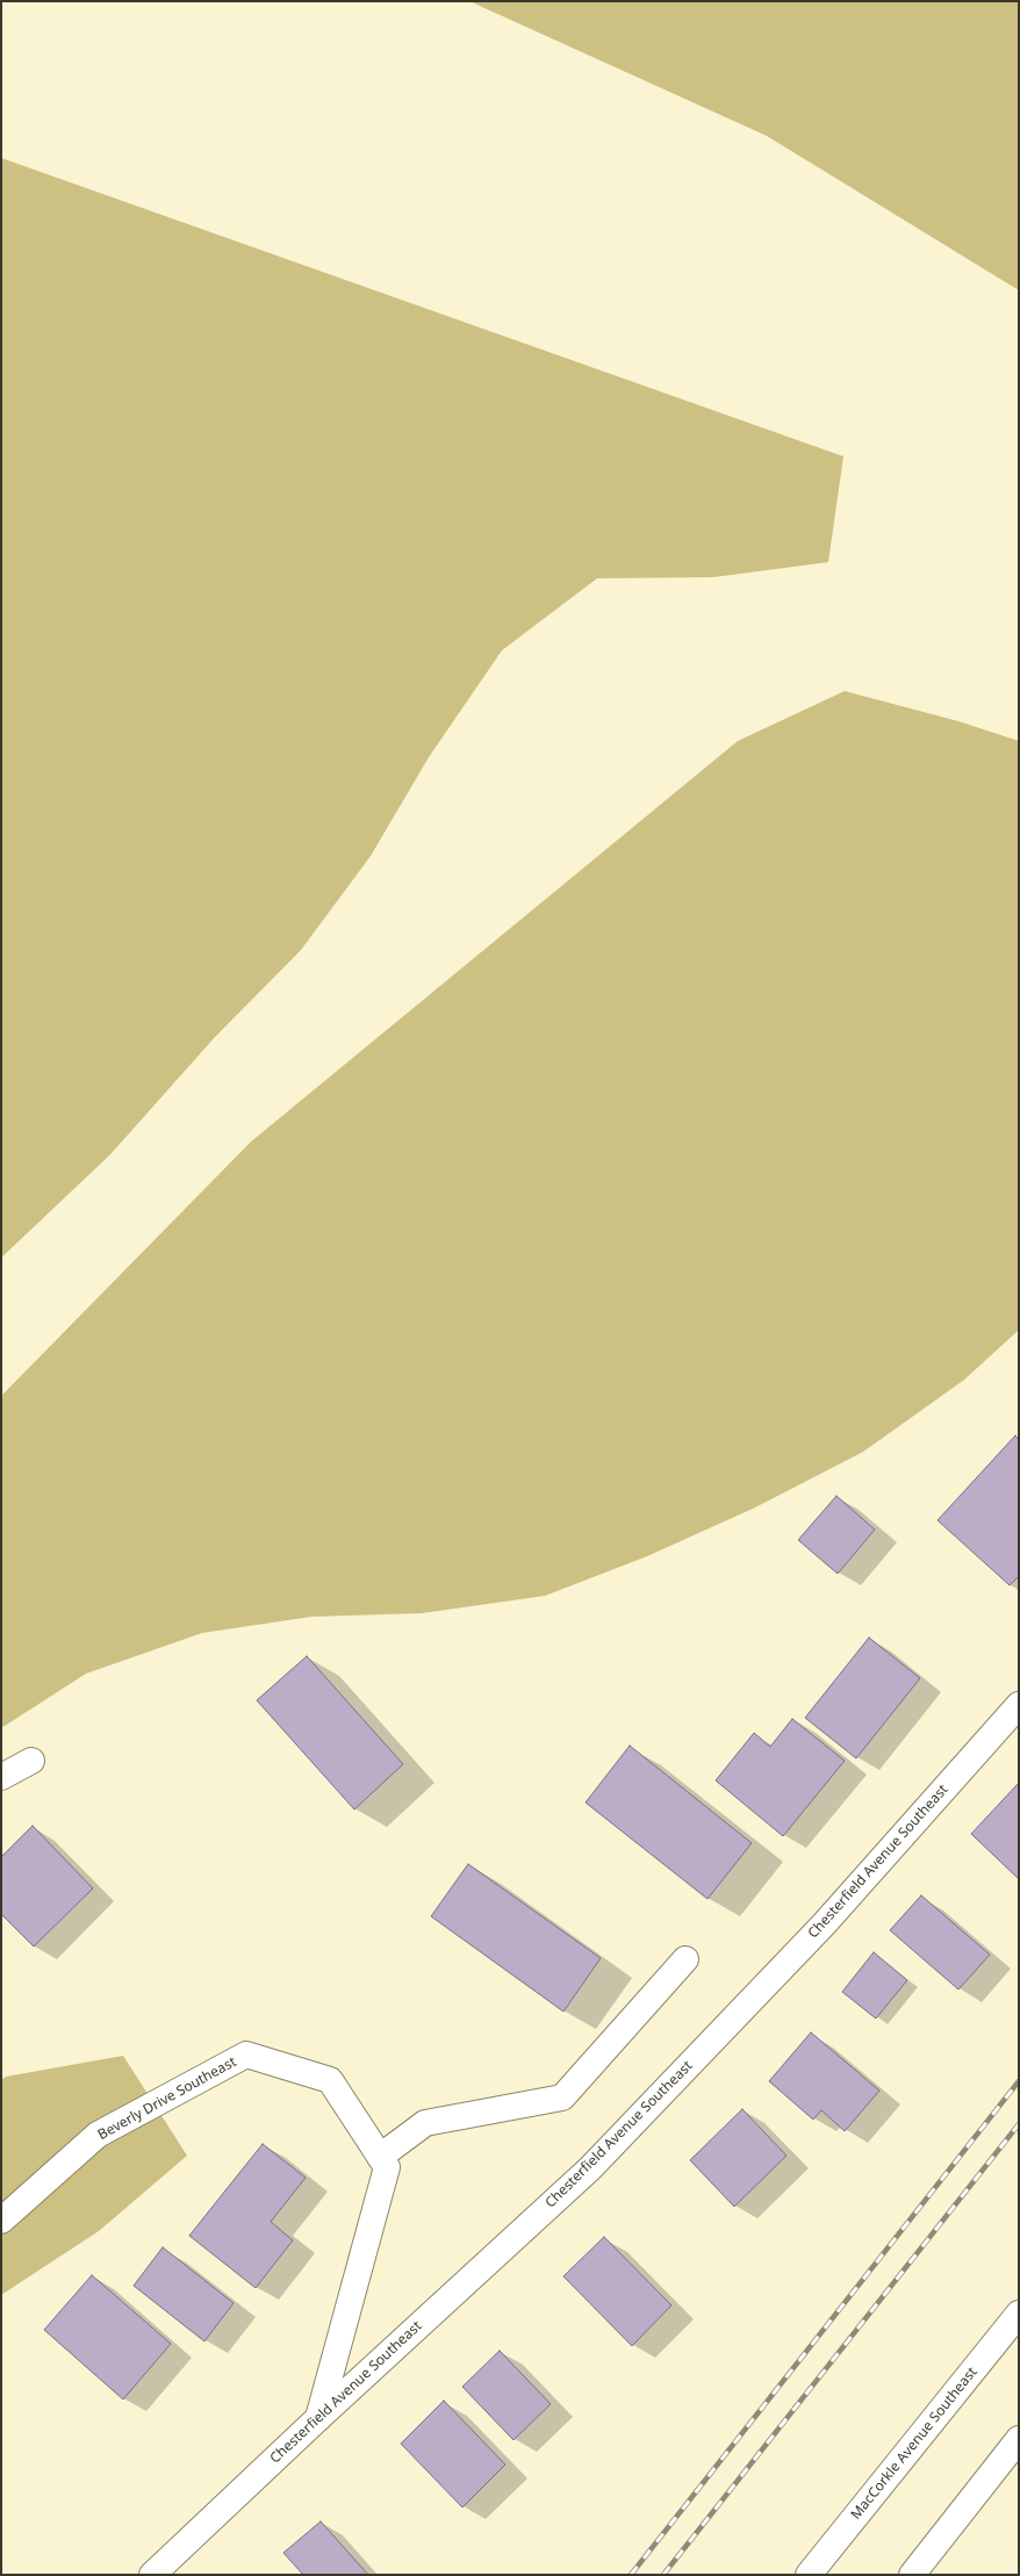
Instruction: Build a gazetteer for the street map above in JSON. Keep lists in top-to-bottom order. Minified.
{"streets":{"street":["Chesterfield Avenue Southeast","Beverly Drive Southeast","MacCorkle Avenue Southeast"]},"crossings":[["Chesterfield Avenue Southeast","Beverly Drive Southeast"]]}
